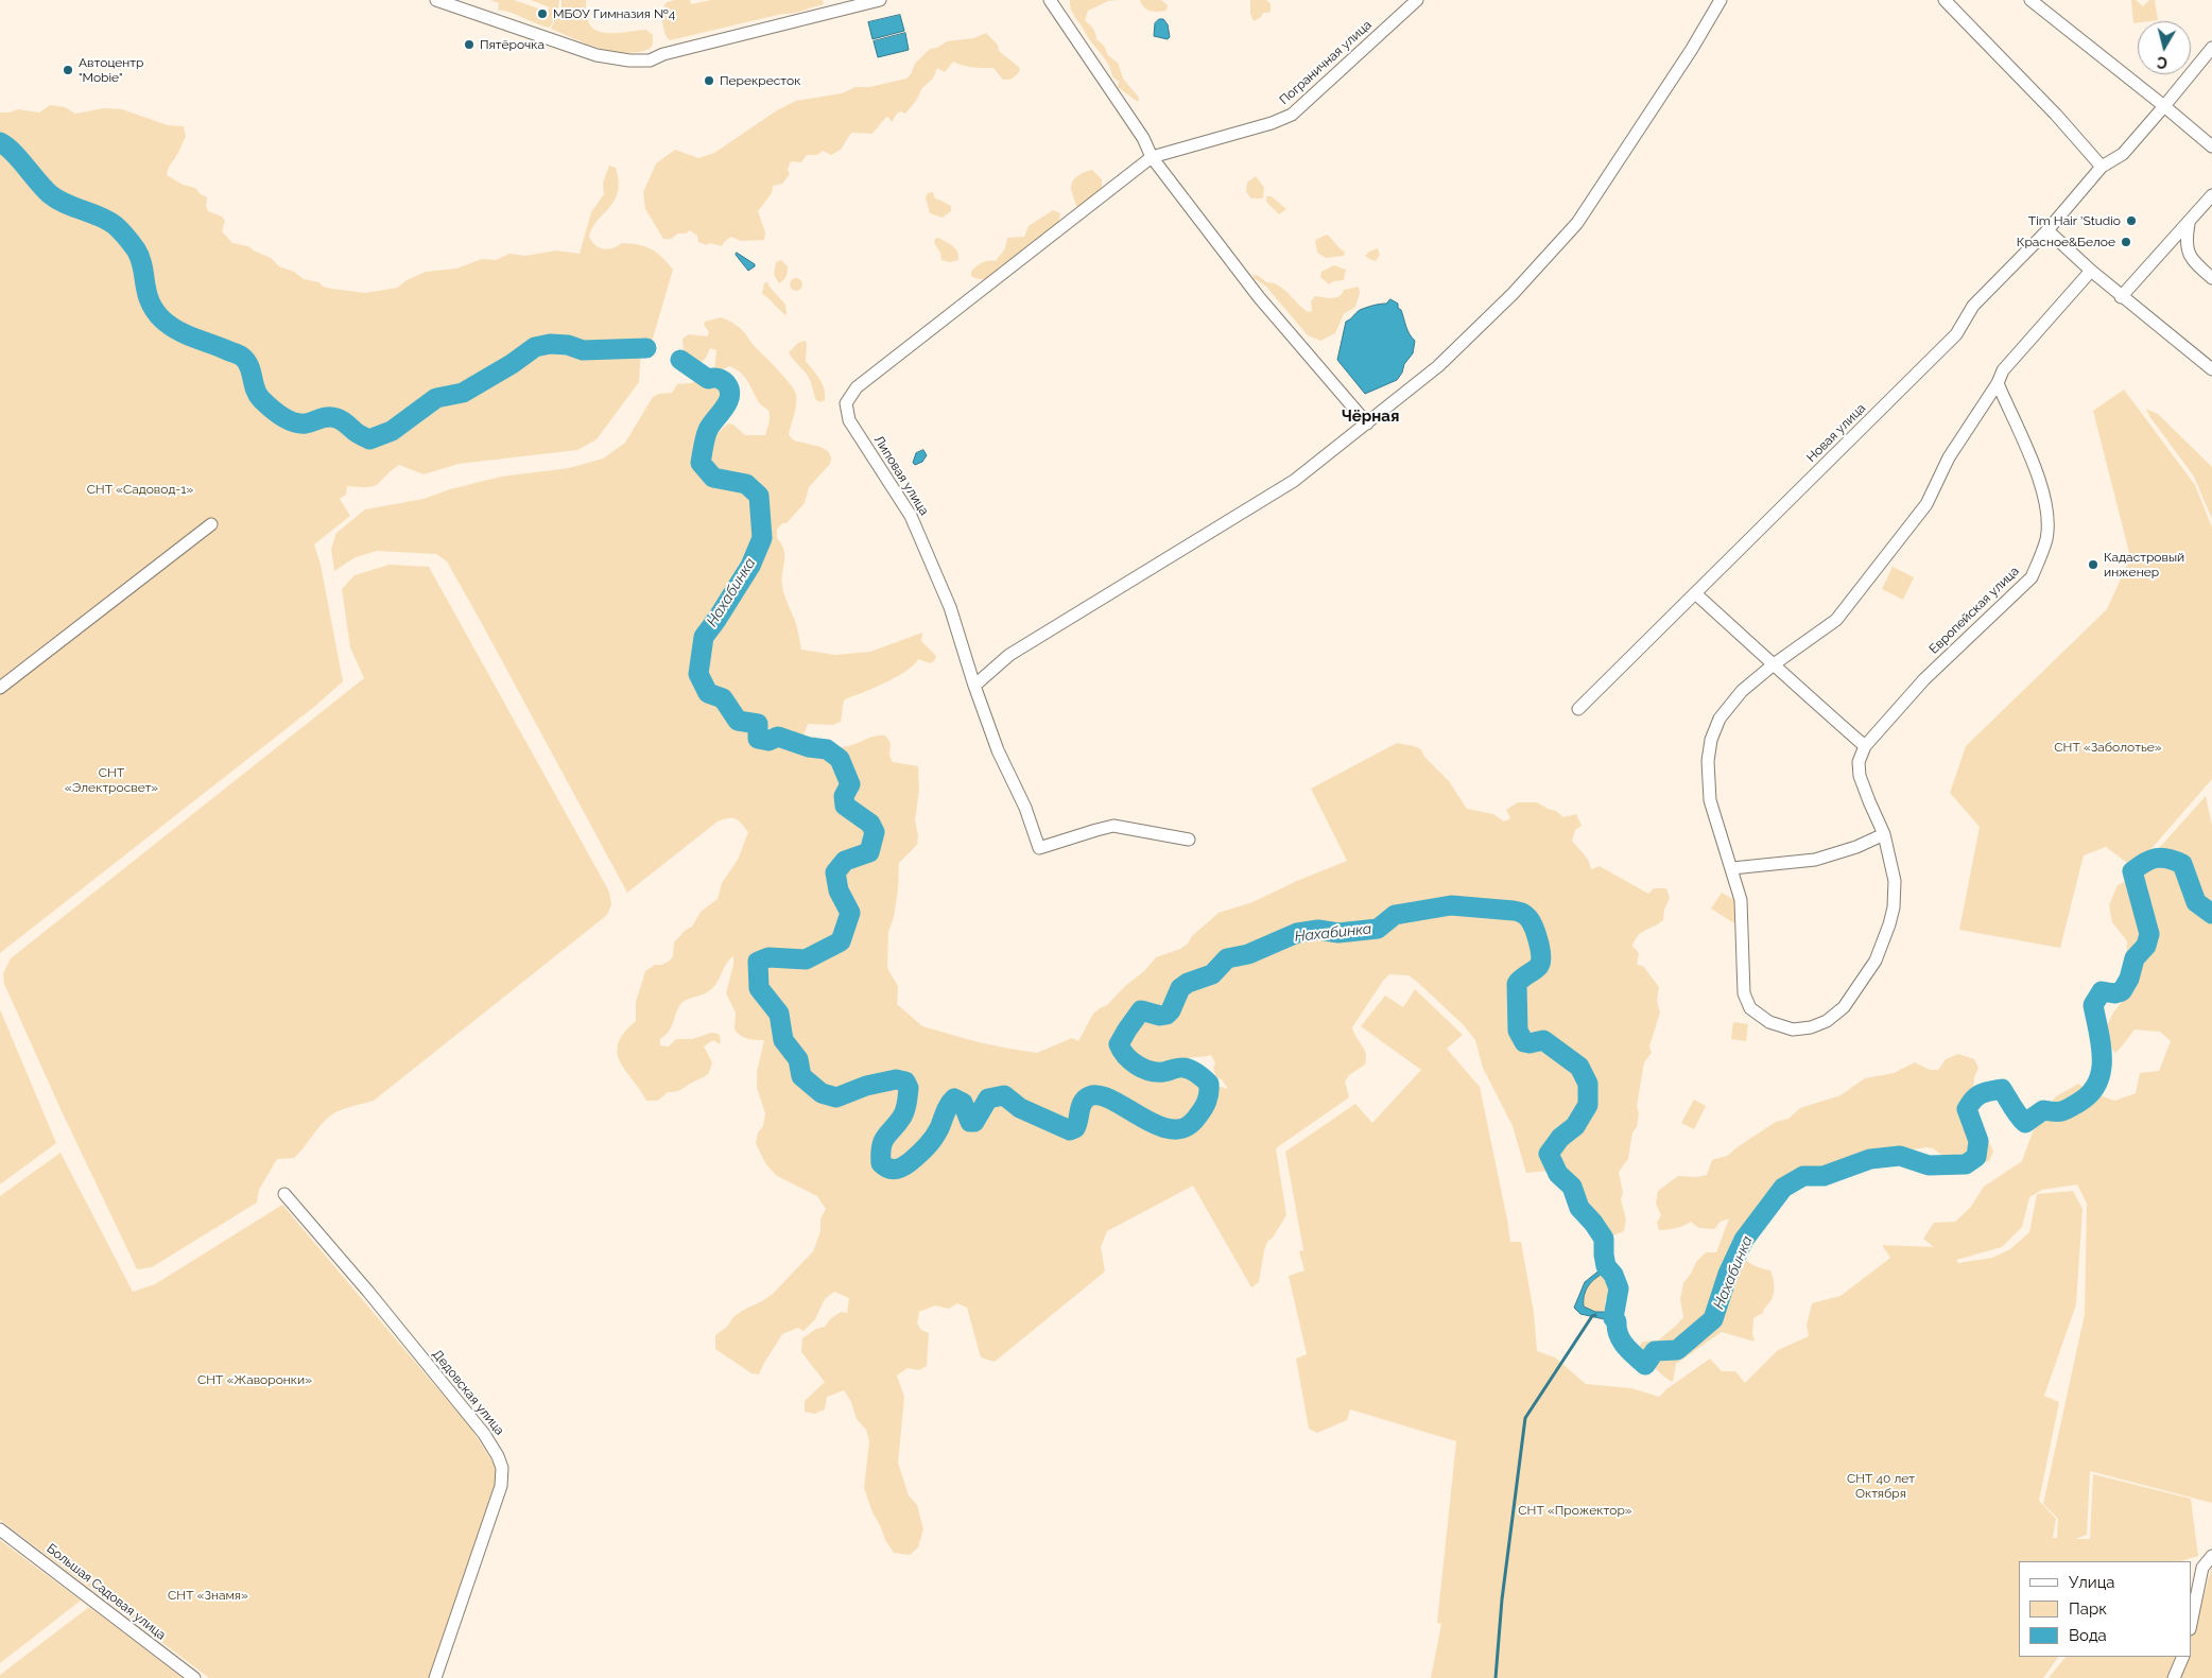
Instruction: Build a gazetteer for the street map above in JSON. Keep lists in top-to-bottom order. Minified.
{"streets":{"street":["Пограничная улица","Новая улица","Липовая улица","Европейская улица","Дедовская улица","Большая Садовая улица"]},"crossings":[["Пограничная улица","Липовая улица"]],"districts":["Чёрная"],"water":["Нахабинка"],"parks":["СНТ «Садовод-1»","СНТ «Заболотье»","СНТ «Электросвет»","СНТ «Жаворонки»","СНТ 40 лет Октября","СНТ «Прожектор»","СНТ «Знамя»"],"places":["МБОУ Гимназия №4","Пятёрочка","Автоцентр \"Mobie\"","Перекресток","Tim Hair 'Studio","Красное&Белое","Кадастровый инженер"],"legend":["Улица","Парк","Вода"],"north":"bottom"}
